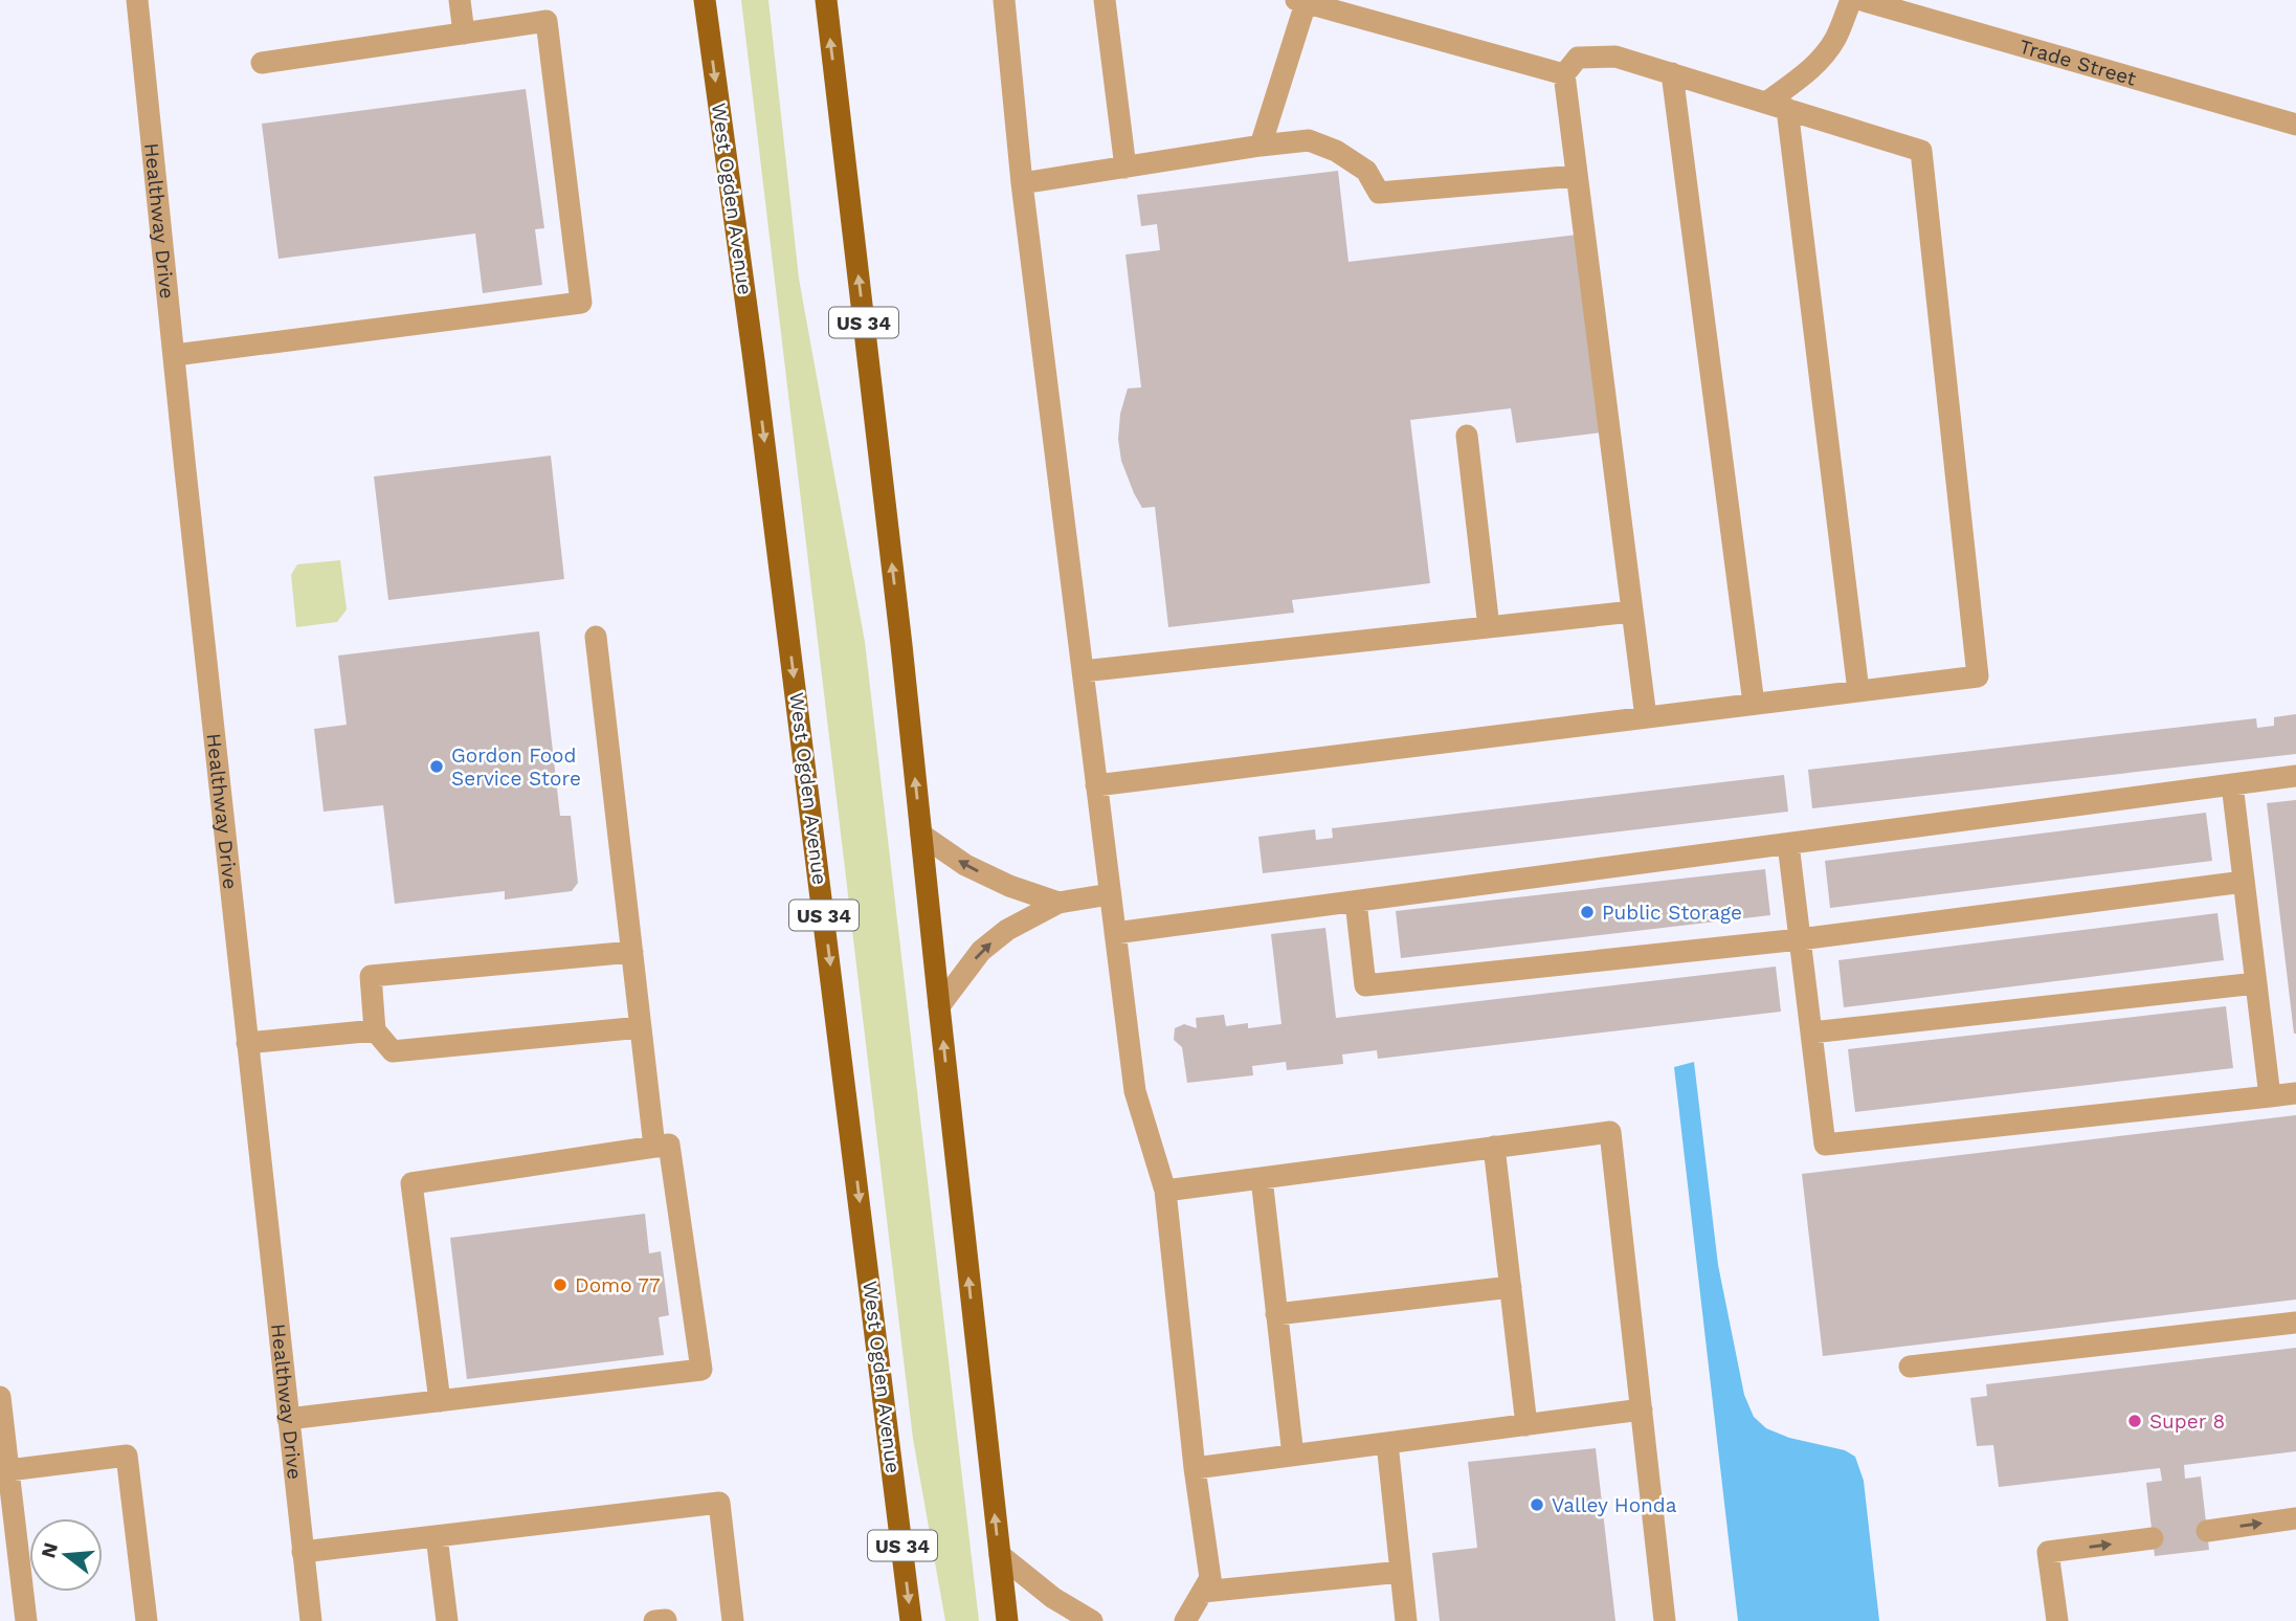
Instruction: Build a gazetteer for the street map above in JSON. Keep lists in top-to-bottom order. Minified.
{"streets":{"main road":["West Ogden Avenue","US 34"],"street":["Trade Street","Healthway Drive"]},"places":["Gordon Food Service Store","Public Storage","Domo 77","Super 8","Valley Honda"],"north":"left"}
